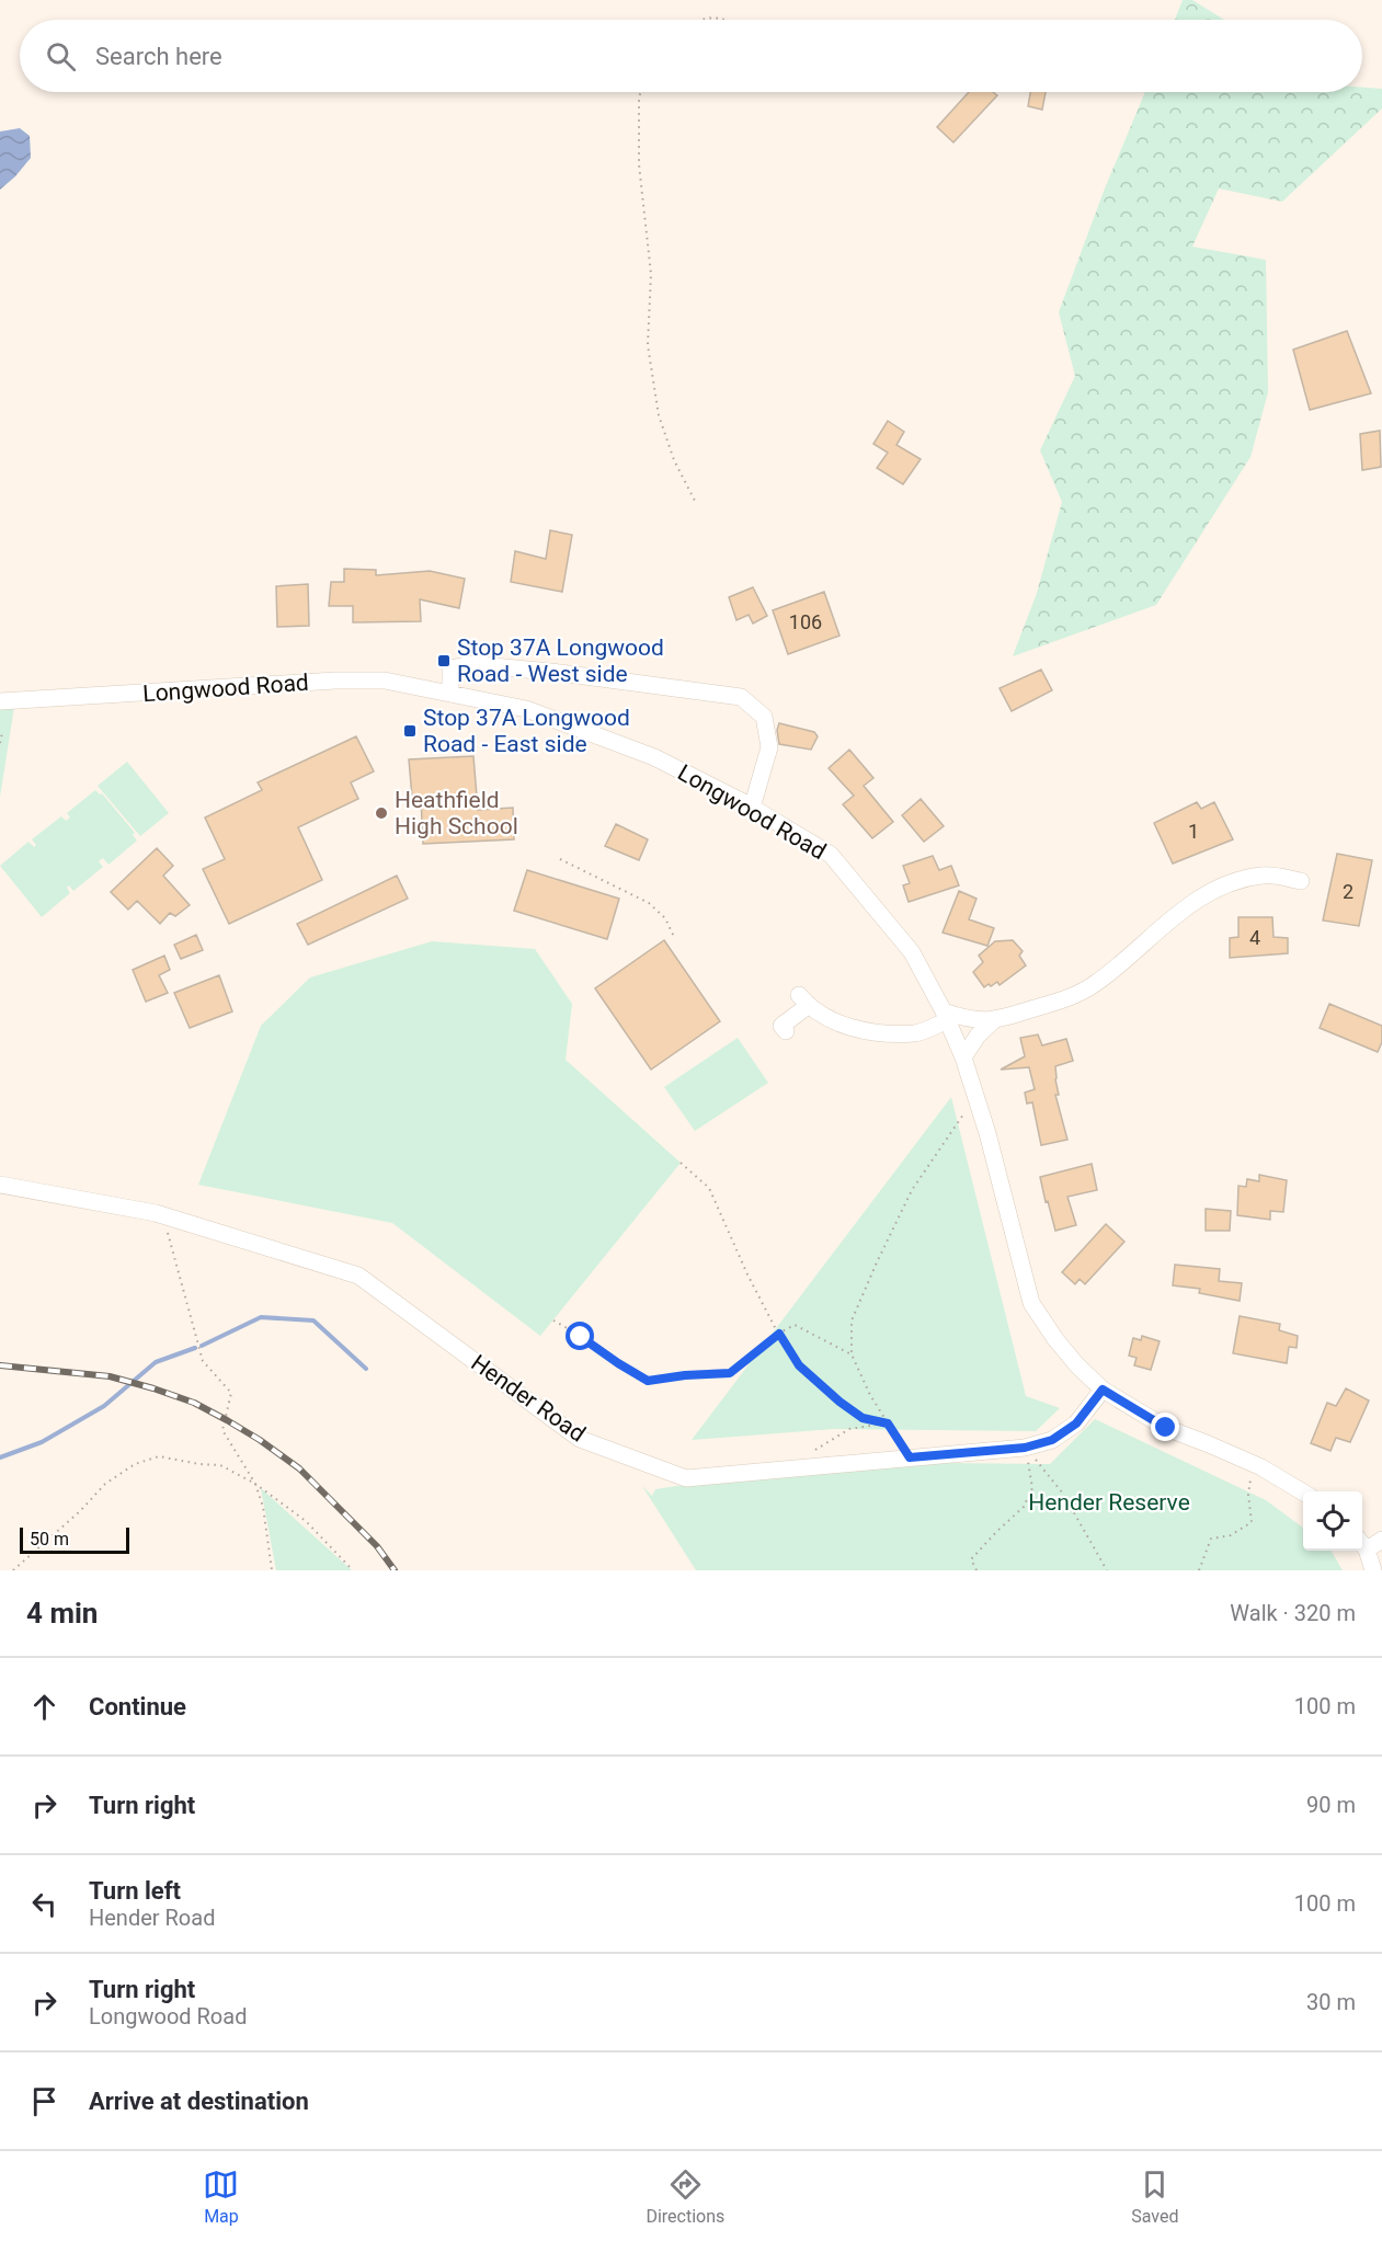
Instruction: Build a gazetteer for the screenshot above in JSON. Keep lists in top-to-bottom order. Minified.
{"streets":{"street":["Longwood Road","Hender Road"]},"crossings":[["Longwood Road","Hender Road"]],"parks":["Hender Reserve"],"places":{"transit":["Stop 37A Longwood Road - West side","Stop 37A Longwood Road - East side"],"other":["Heathfield High School"]},"house_numbers":["106","1","2","4"],"scale_bar":"50 m","page":{"search":"Search here","scale":"50 m","heading":["4 min","Walk · 320 m"],"list":[["Continue","100 m"],["Turn right","90 m"],["Turn left","Hender Road","100 m"],["Turn right","Longwood Road","30 m"],"Arrive at destination"],"nav":["Map","Directions","Saved"]}}
